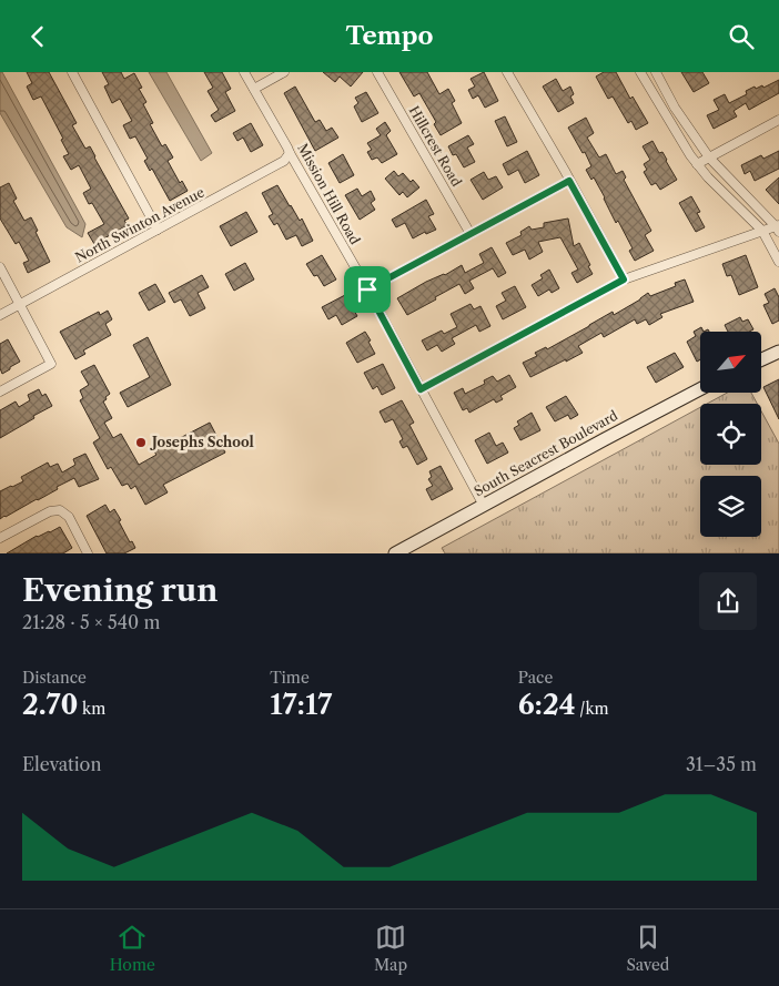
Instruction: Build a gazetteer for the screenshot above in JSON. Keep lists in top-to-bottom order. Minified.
{"streets":{"street":["Hillcrest Road","Mission Hill Road","North Swinton Avenue","South Seacrest Boulevard"]},"crossings":[["Mission Hill Road","North Swinton Avenue"],["Mission Hill Road","South Seacrest Boulevard"]],"places":["Josephs School"],"north":"top right","page":{"header":"Tempo","heading":["Evening run","21:28 · 5 × 540 m"],"stats":[["Distance","2.70 km"],["Time","17:17"],["Pace","6:24 /km"]],"chart":["Elevation","31–35 m"],"tabs":["Home","Map","Saved"]}}
